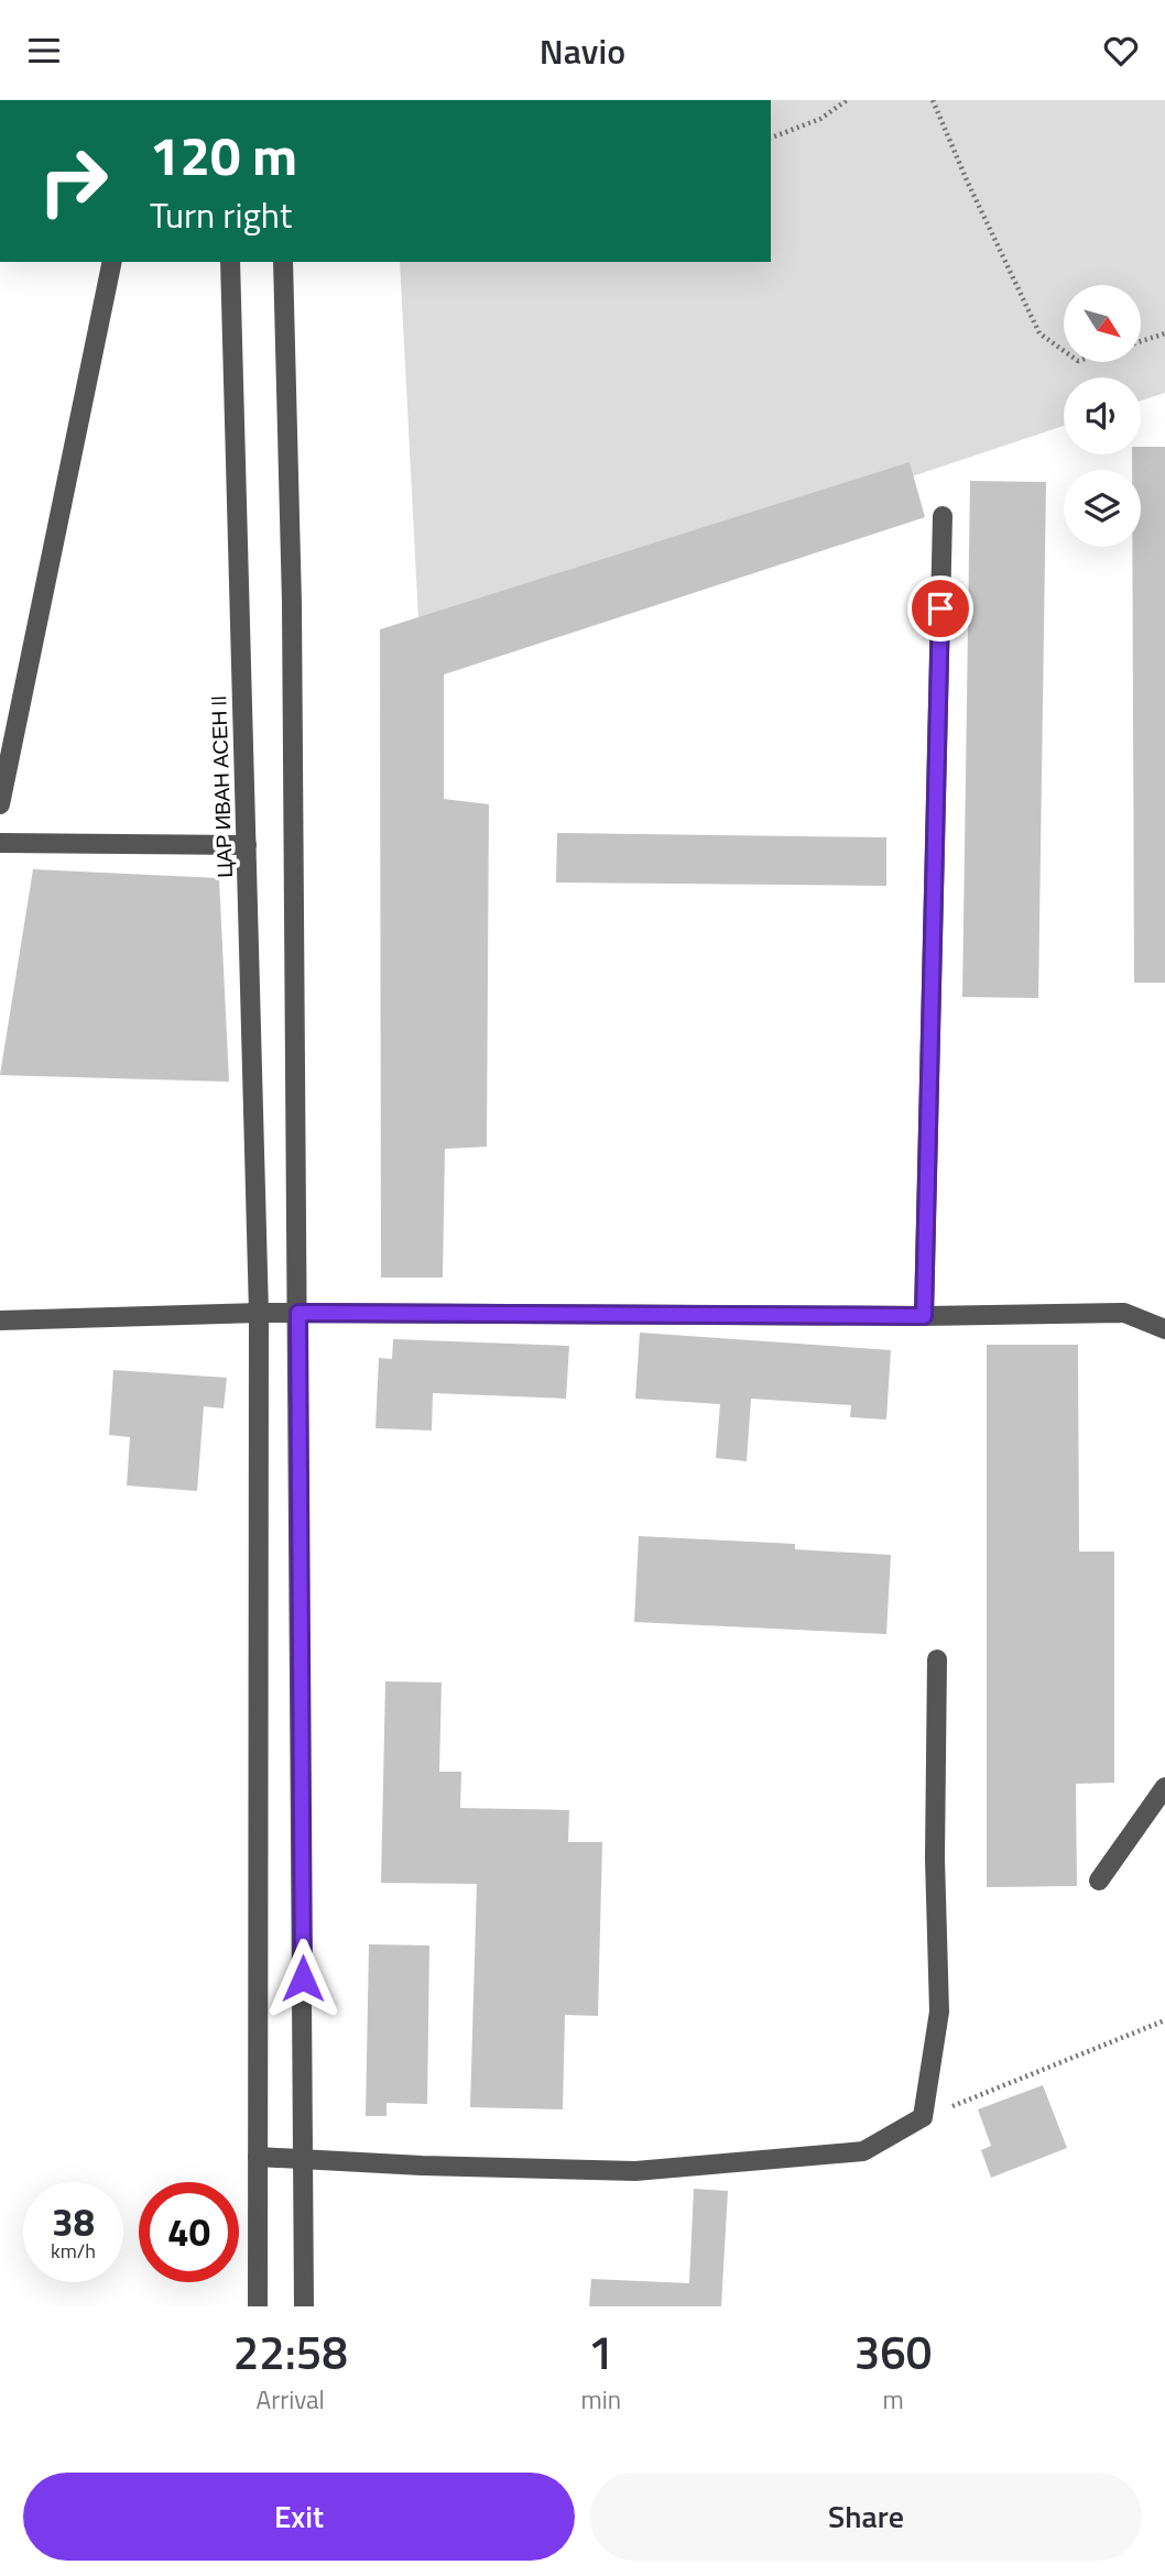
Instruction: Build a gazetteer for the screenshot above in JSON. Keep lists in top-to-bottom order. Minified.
{"streets":{"street":["ЦАР ИВАН АСЕН II"]},"north":"bottom right","page":{"header":"Navio","turn":["120 m","Turn right"],"speed":"38 km/h","limit":"40","eta":["22:58","Arrival","1","min","360","m"],"buttons":["Exit","Share"]}}
